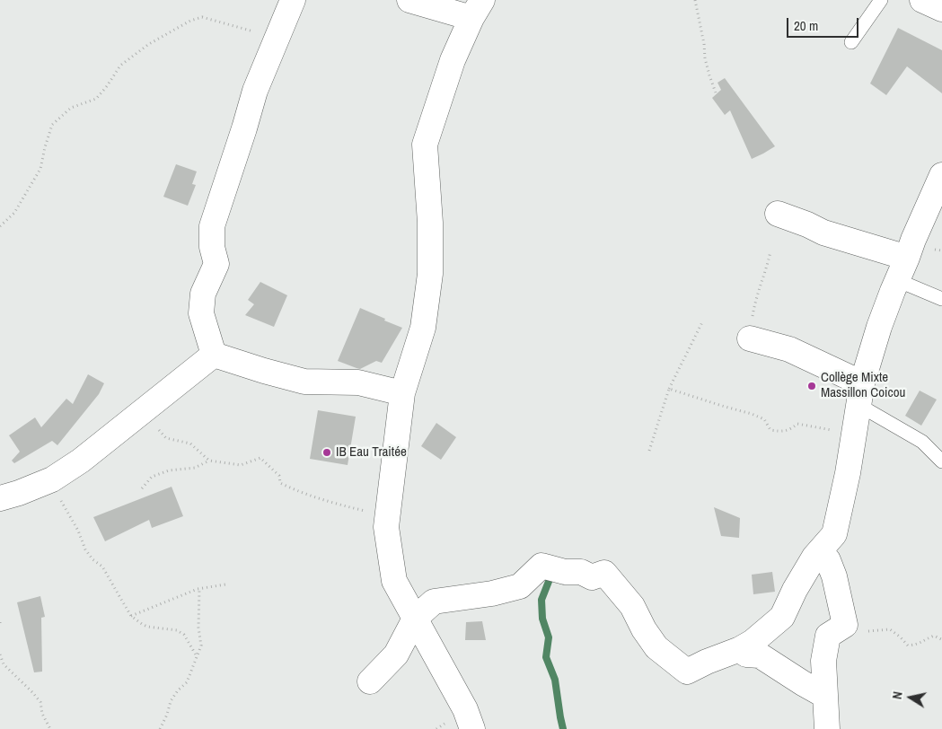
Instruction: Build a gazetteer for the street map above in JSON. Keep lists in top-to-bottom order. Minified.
{"places":["Collège Mixte Massillon Coicou","IB Eau Traitée"],"scale_bar":"20 m","north":"left"}
